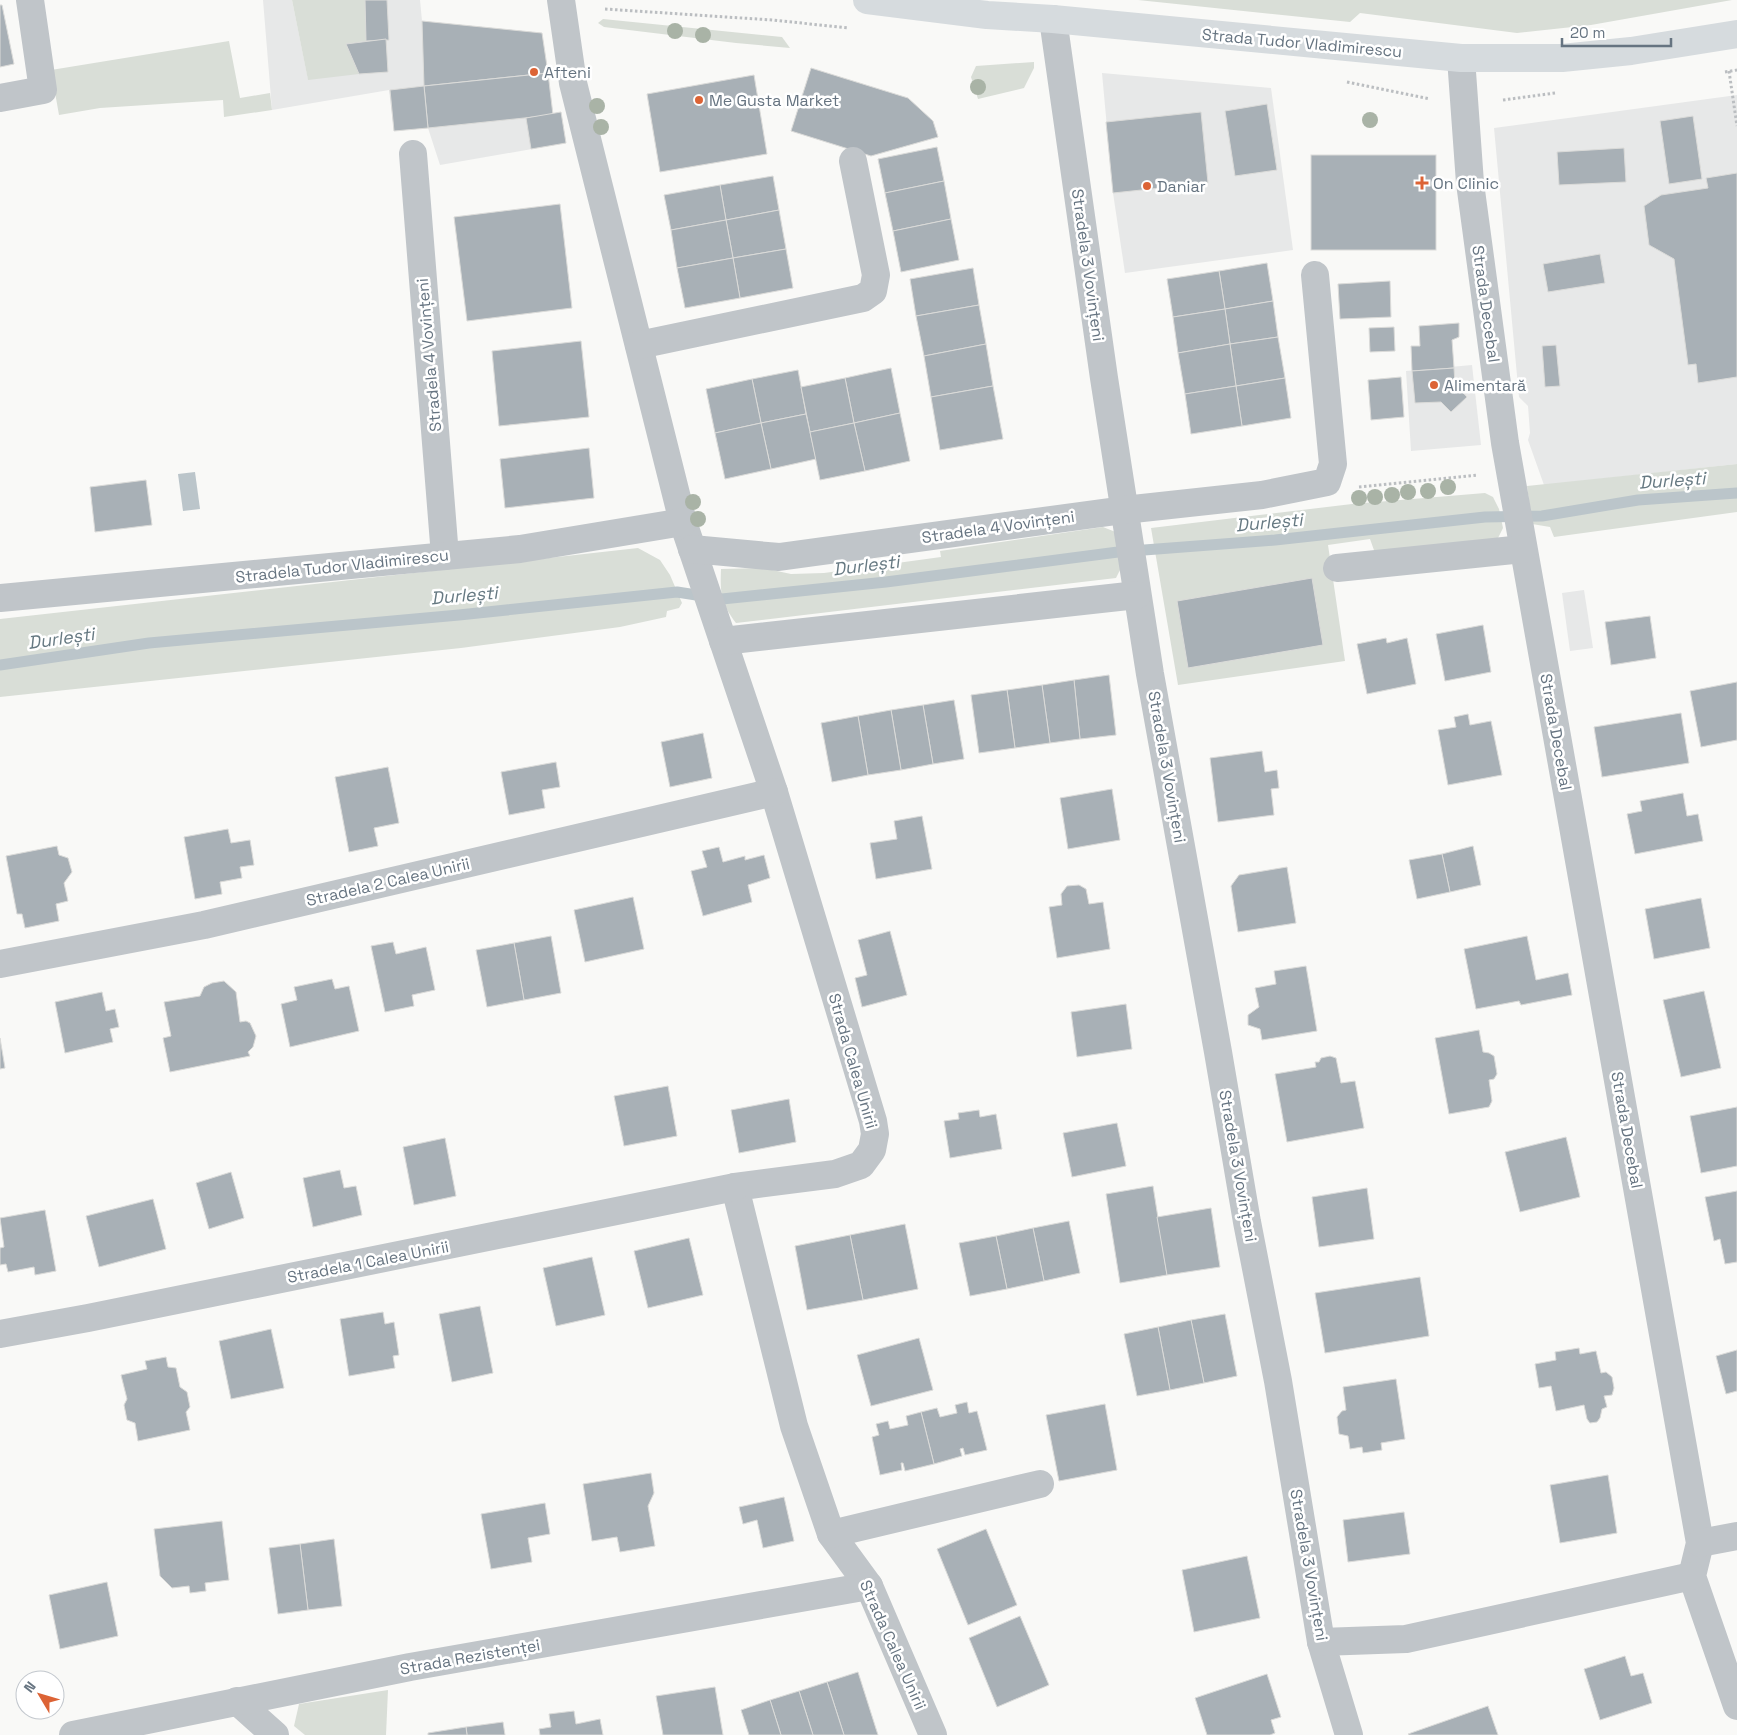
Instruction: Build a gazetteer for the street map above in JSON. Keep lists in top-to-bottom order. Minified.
{"streets":{"main road":["Strada Tudor Vladimirescu"],"street":["Stradela 3 Vovințeni","Strada Decebal","Stradela 4 Vovințeni","Stradela Tudor Vladimirescu","Stradela 2 Calea Unirii","Strada Calea Unirii","Stradela 1 Calea Unirii","Strada Rezistenței"]},"crossings":[["Strada Tudor Vladimirescu","Stradela 3 Vovințeni"],["Strada Tudor Vladimirescu","Strada Decebal"],["Stradela 3 Vovințeni","Stradela 4 Vovințeni"],["Stradela 4 Vovințeni","Stradela Tudor Vladimirescu"],["Stradela 4 Vovințeni","Strada Calea Unirii"],["Stradela 2 Calea Unirii","Strada Calea Unirii"],["Strada Calea Unirii","Stradela 1 Calea Unirii"],["Strada Calea Unirii","Strada Rezistenței"]],"water":["Durlești"],"places":{"other":["Afteni","Me Gusta Market","Daniar","Alimentară"],"health":["On Clinic"]},"scale_bar":"20 m","north":"top left"}
